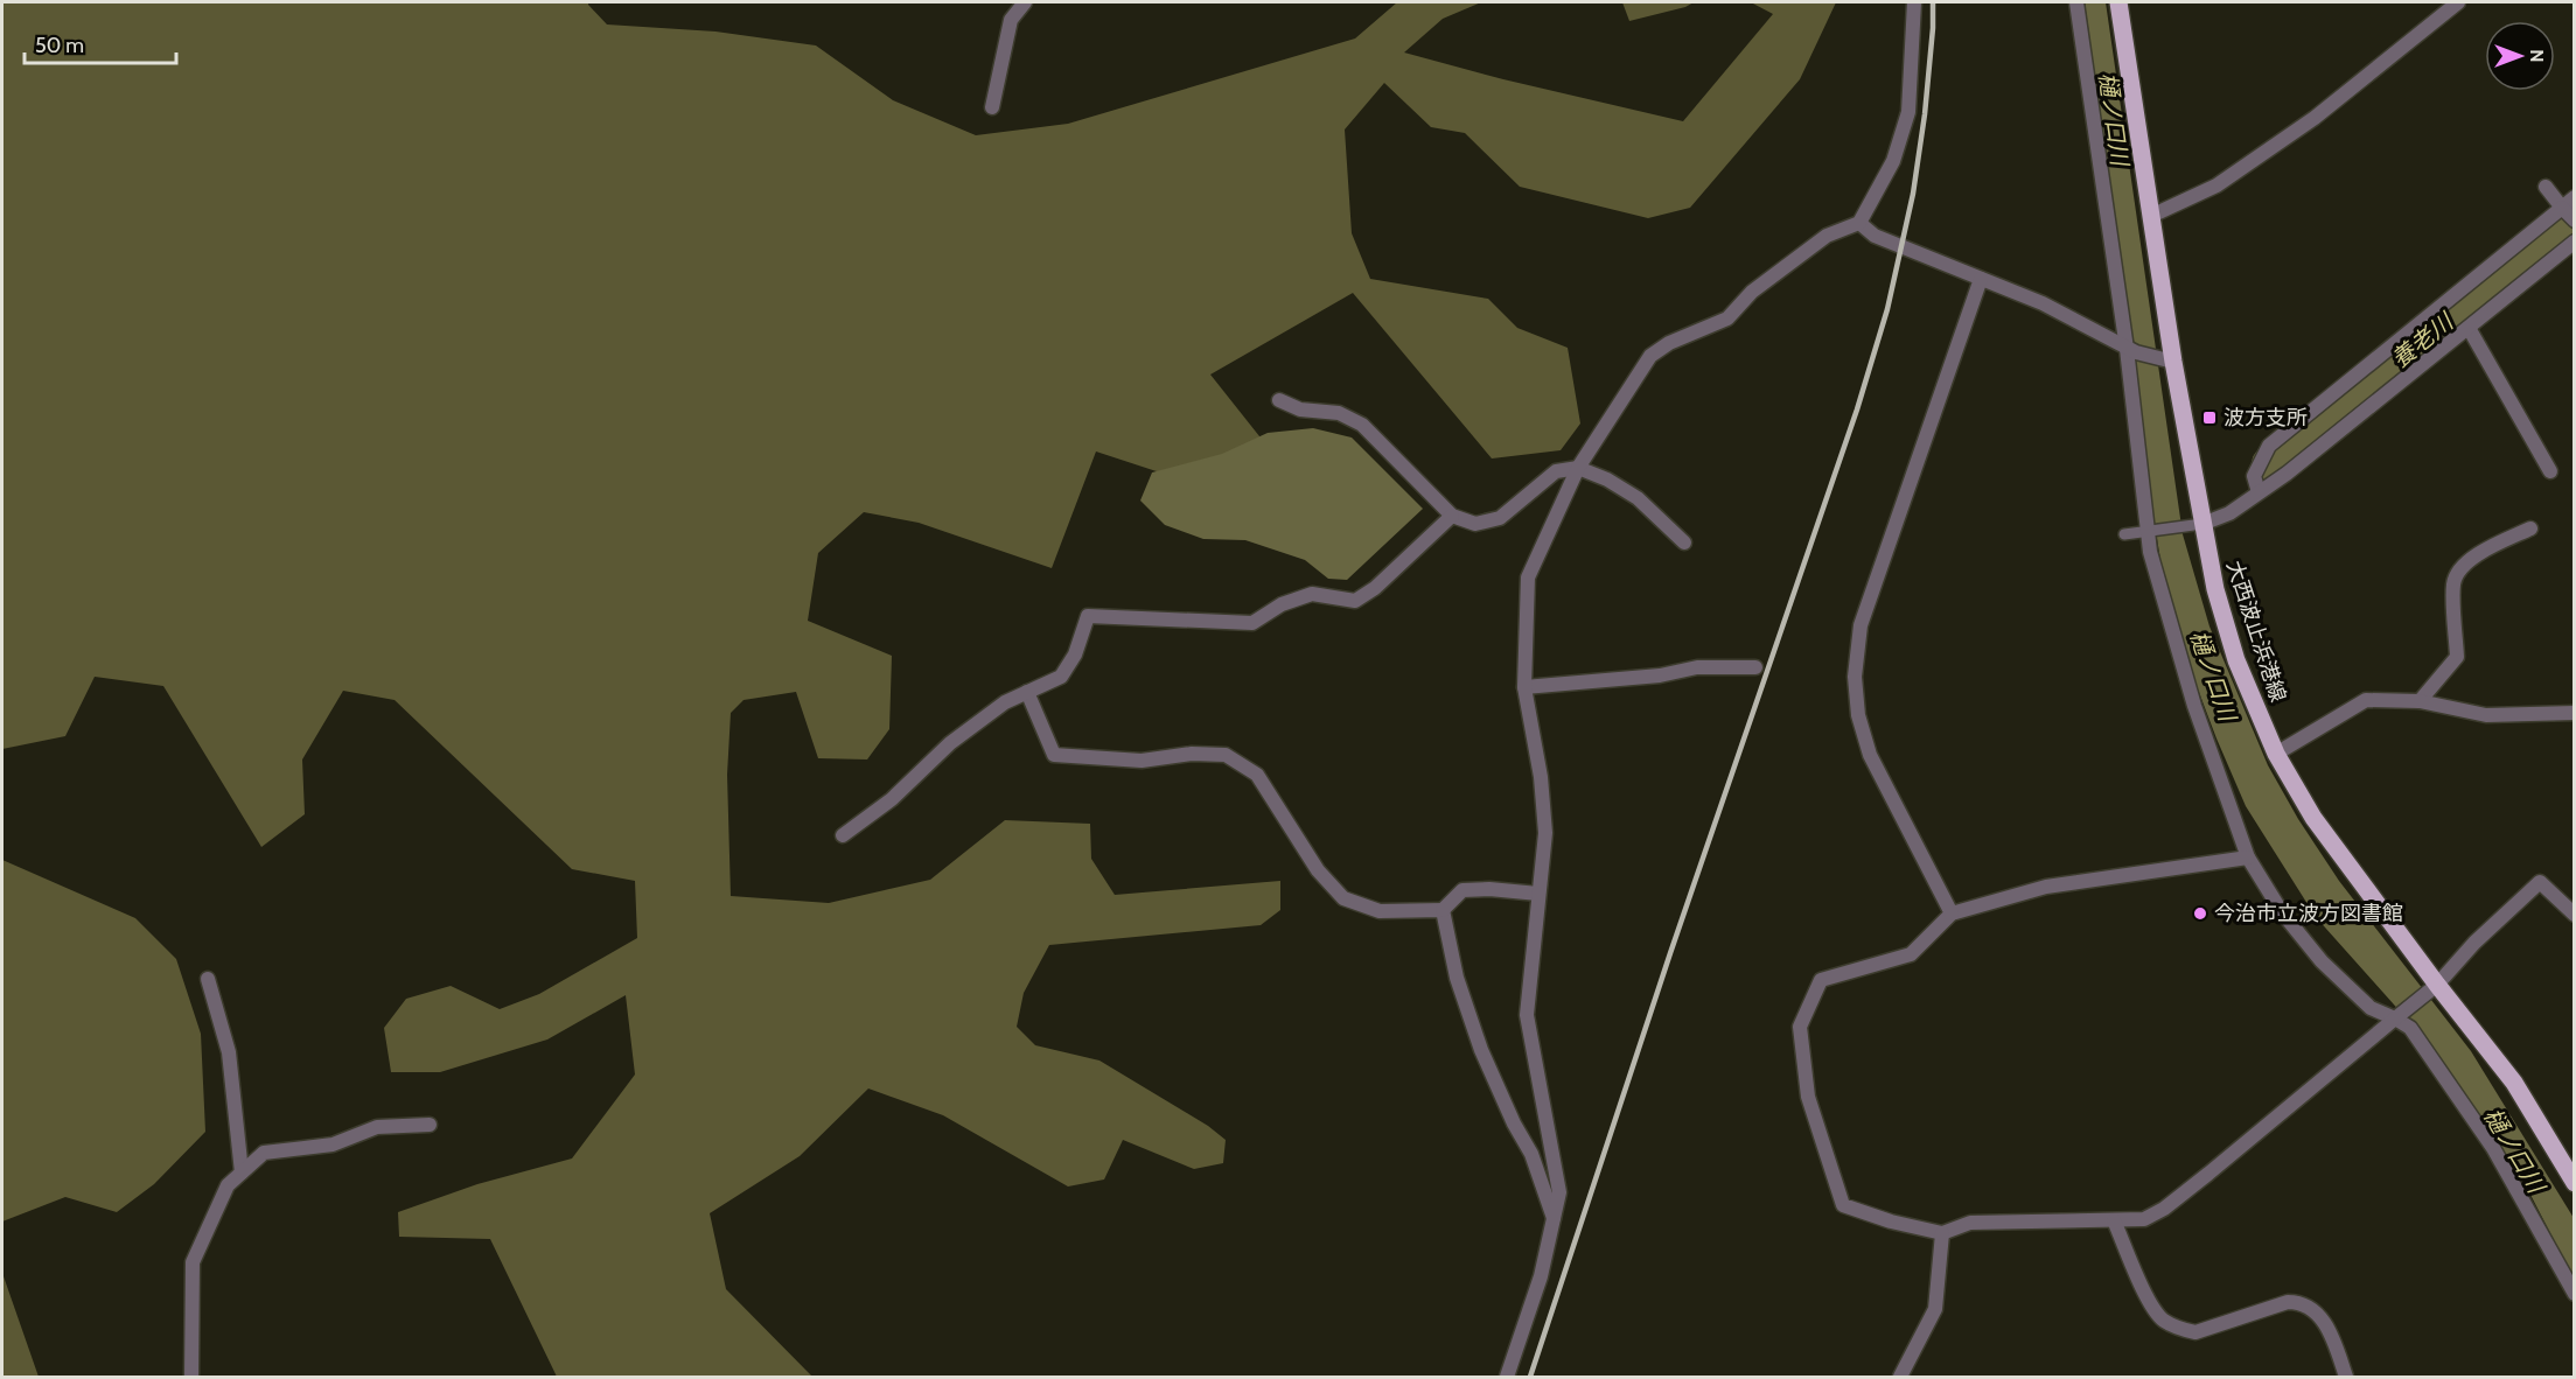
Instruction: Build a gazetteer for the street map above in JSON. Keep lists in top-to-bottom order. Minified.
{"streets":{"main road":["大西波止浜港線"]},"water":["樋ノ口川","養老川"],"places":{"transit":["波方支所"],"other":["今治市立波方図書館"]},"scale_bar":"50 m","north":"right"}
